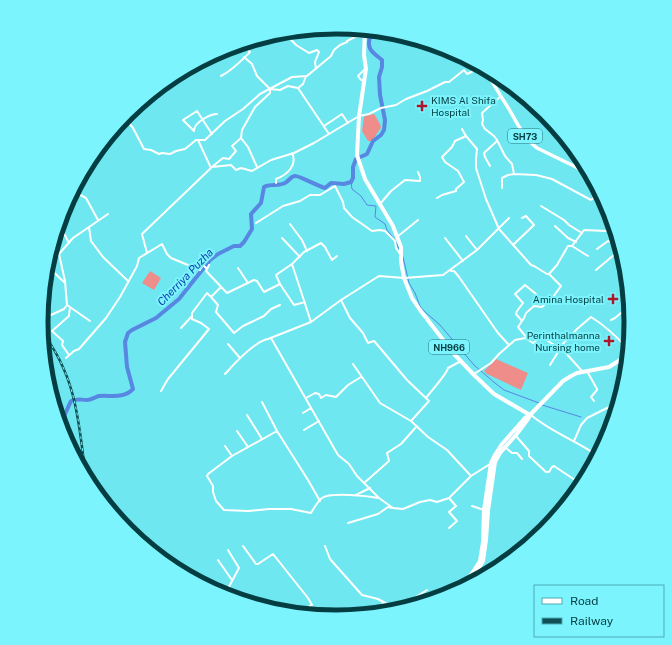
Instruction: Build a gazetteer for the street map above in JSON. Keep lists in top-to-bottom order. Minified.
{"streets":{"highway":["NH966"],"main road":["SH73"]},"water":["Cherriya Puzha"],"places":{"health":["KIMS Al Shifa Hospital","Amina Hospital","Perinthalmanna Nursing home"]},"legend":["Road","Railway"]}
